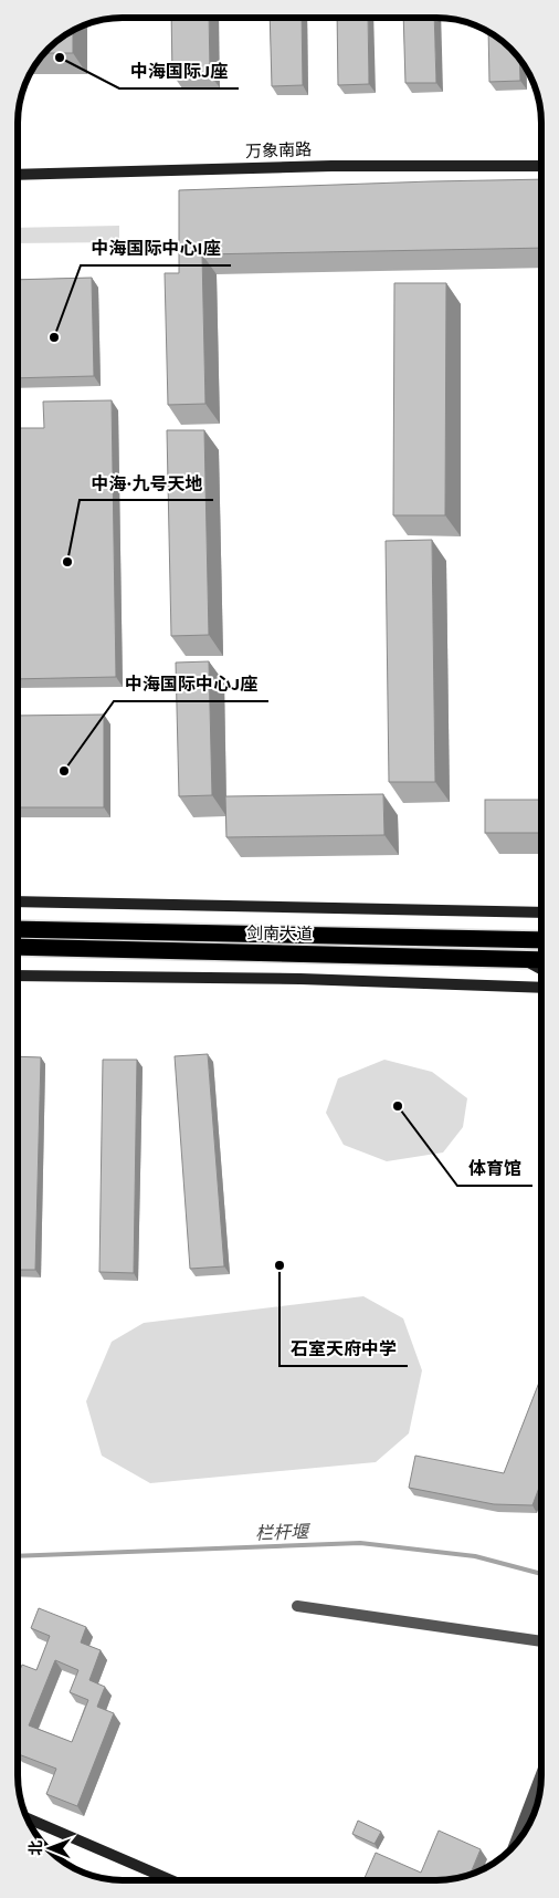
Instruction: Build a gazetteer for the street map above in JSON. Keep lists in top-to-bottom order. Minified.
{"streets":{"highway":["剑南大道"],"main road":["万象南路"]},"water":["栏杆堰"],"places":["中海国际J座","中海国际中心I座","中海·九号天地","中海国际中心J座","体育馆","石室天府中学"],"north":"left"}
